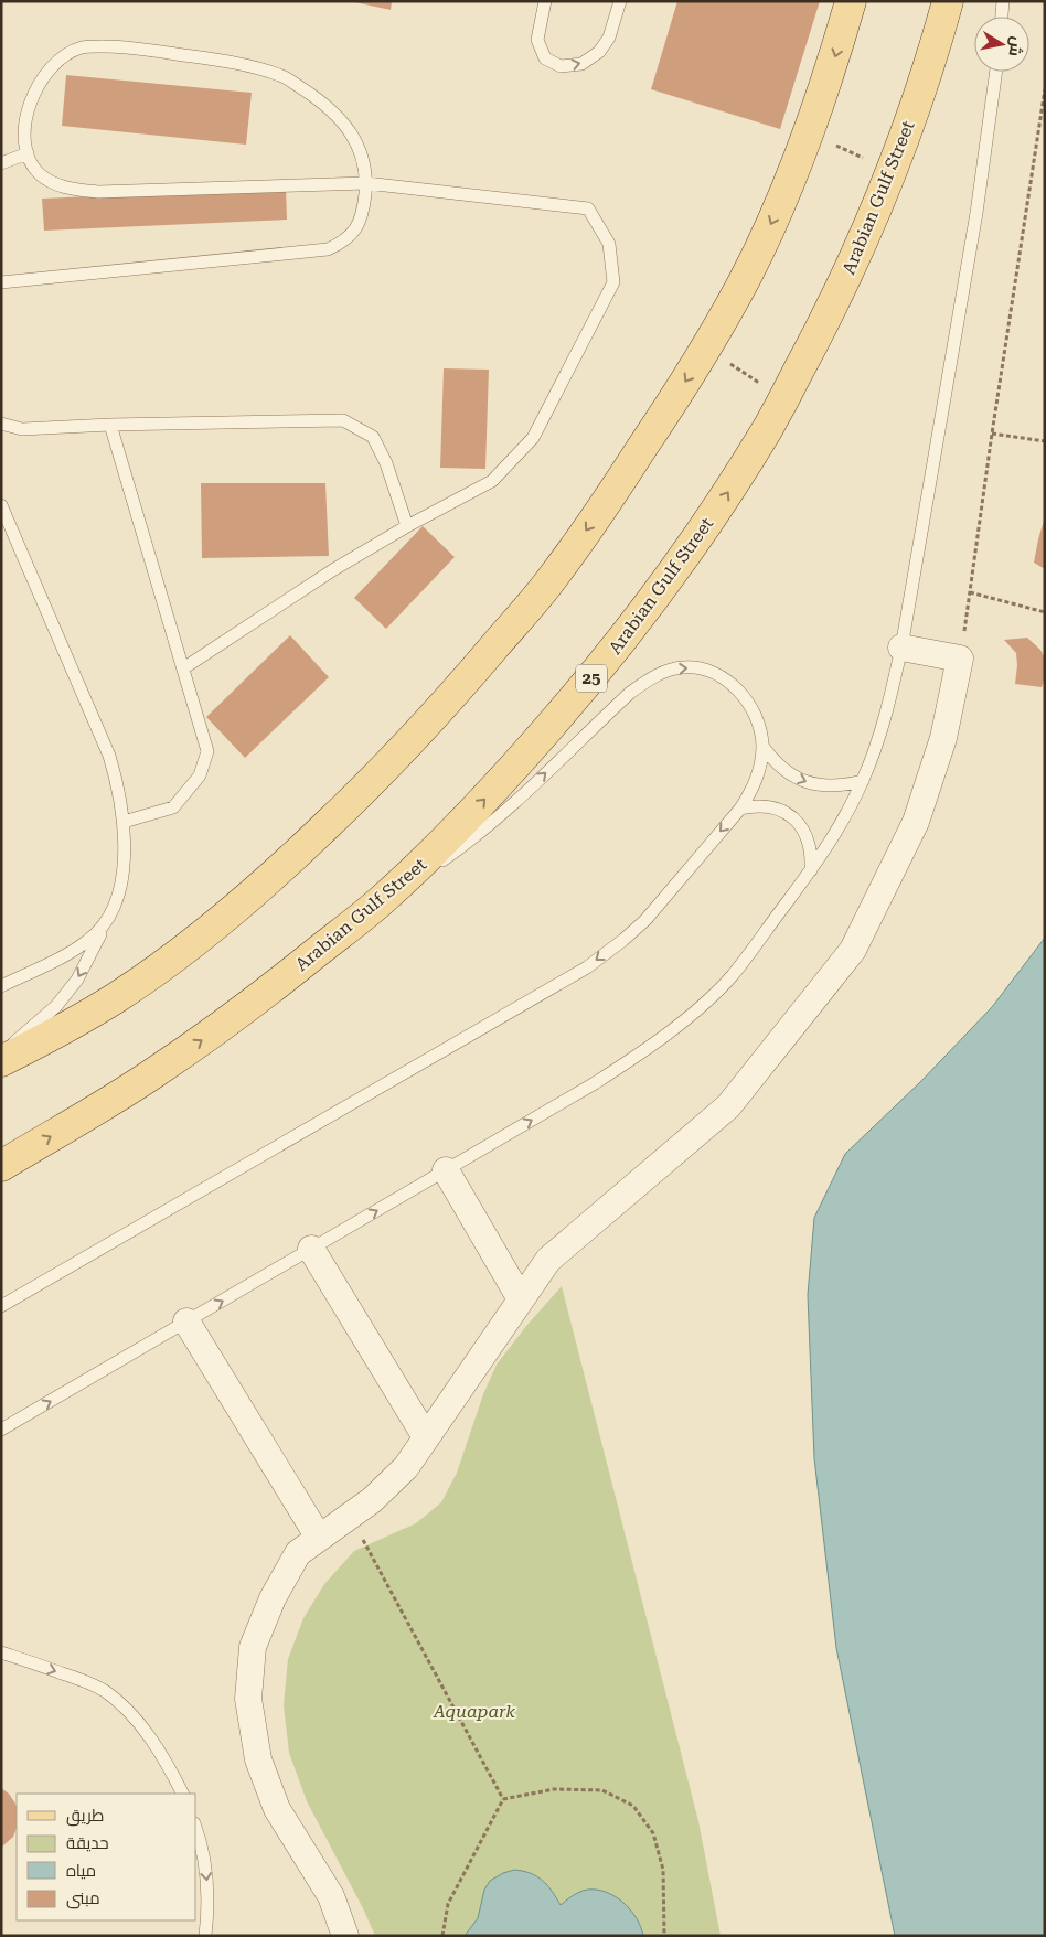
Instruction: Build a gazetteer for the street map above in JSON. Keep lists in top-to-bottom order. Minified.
{"streets":{"main road":["Arabian Gulf Street","25"]},"parks":["Aquapark"],"legend":["طريق","حديقة","مياه","مبنى"],"north":"right"}
